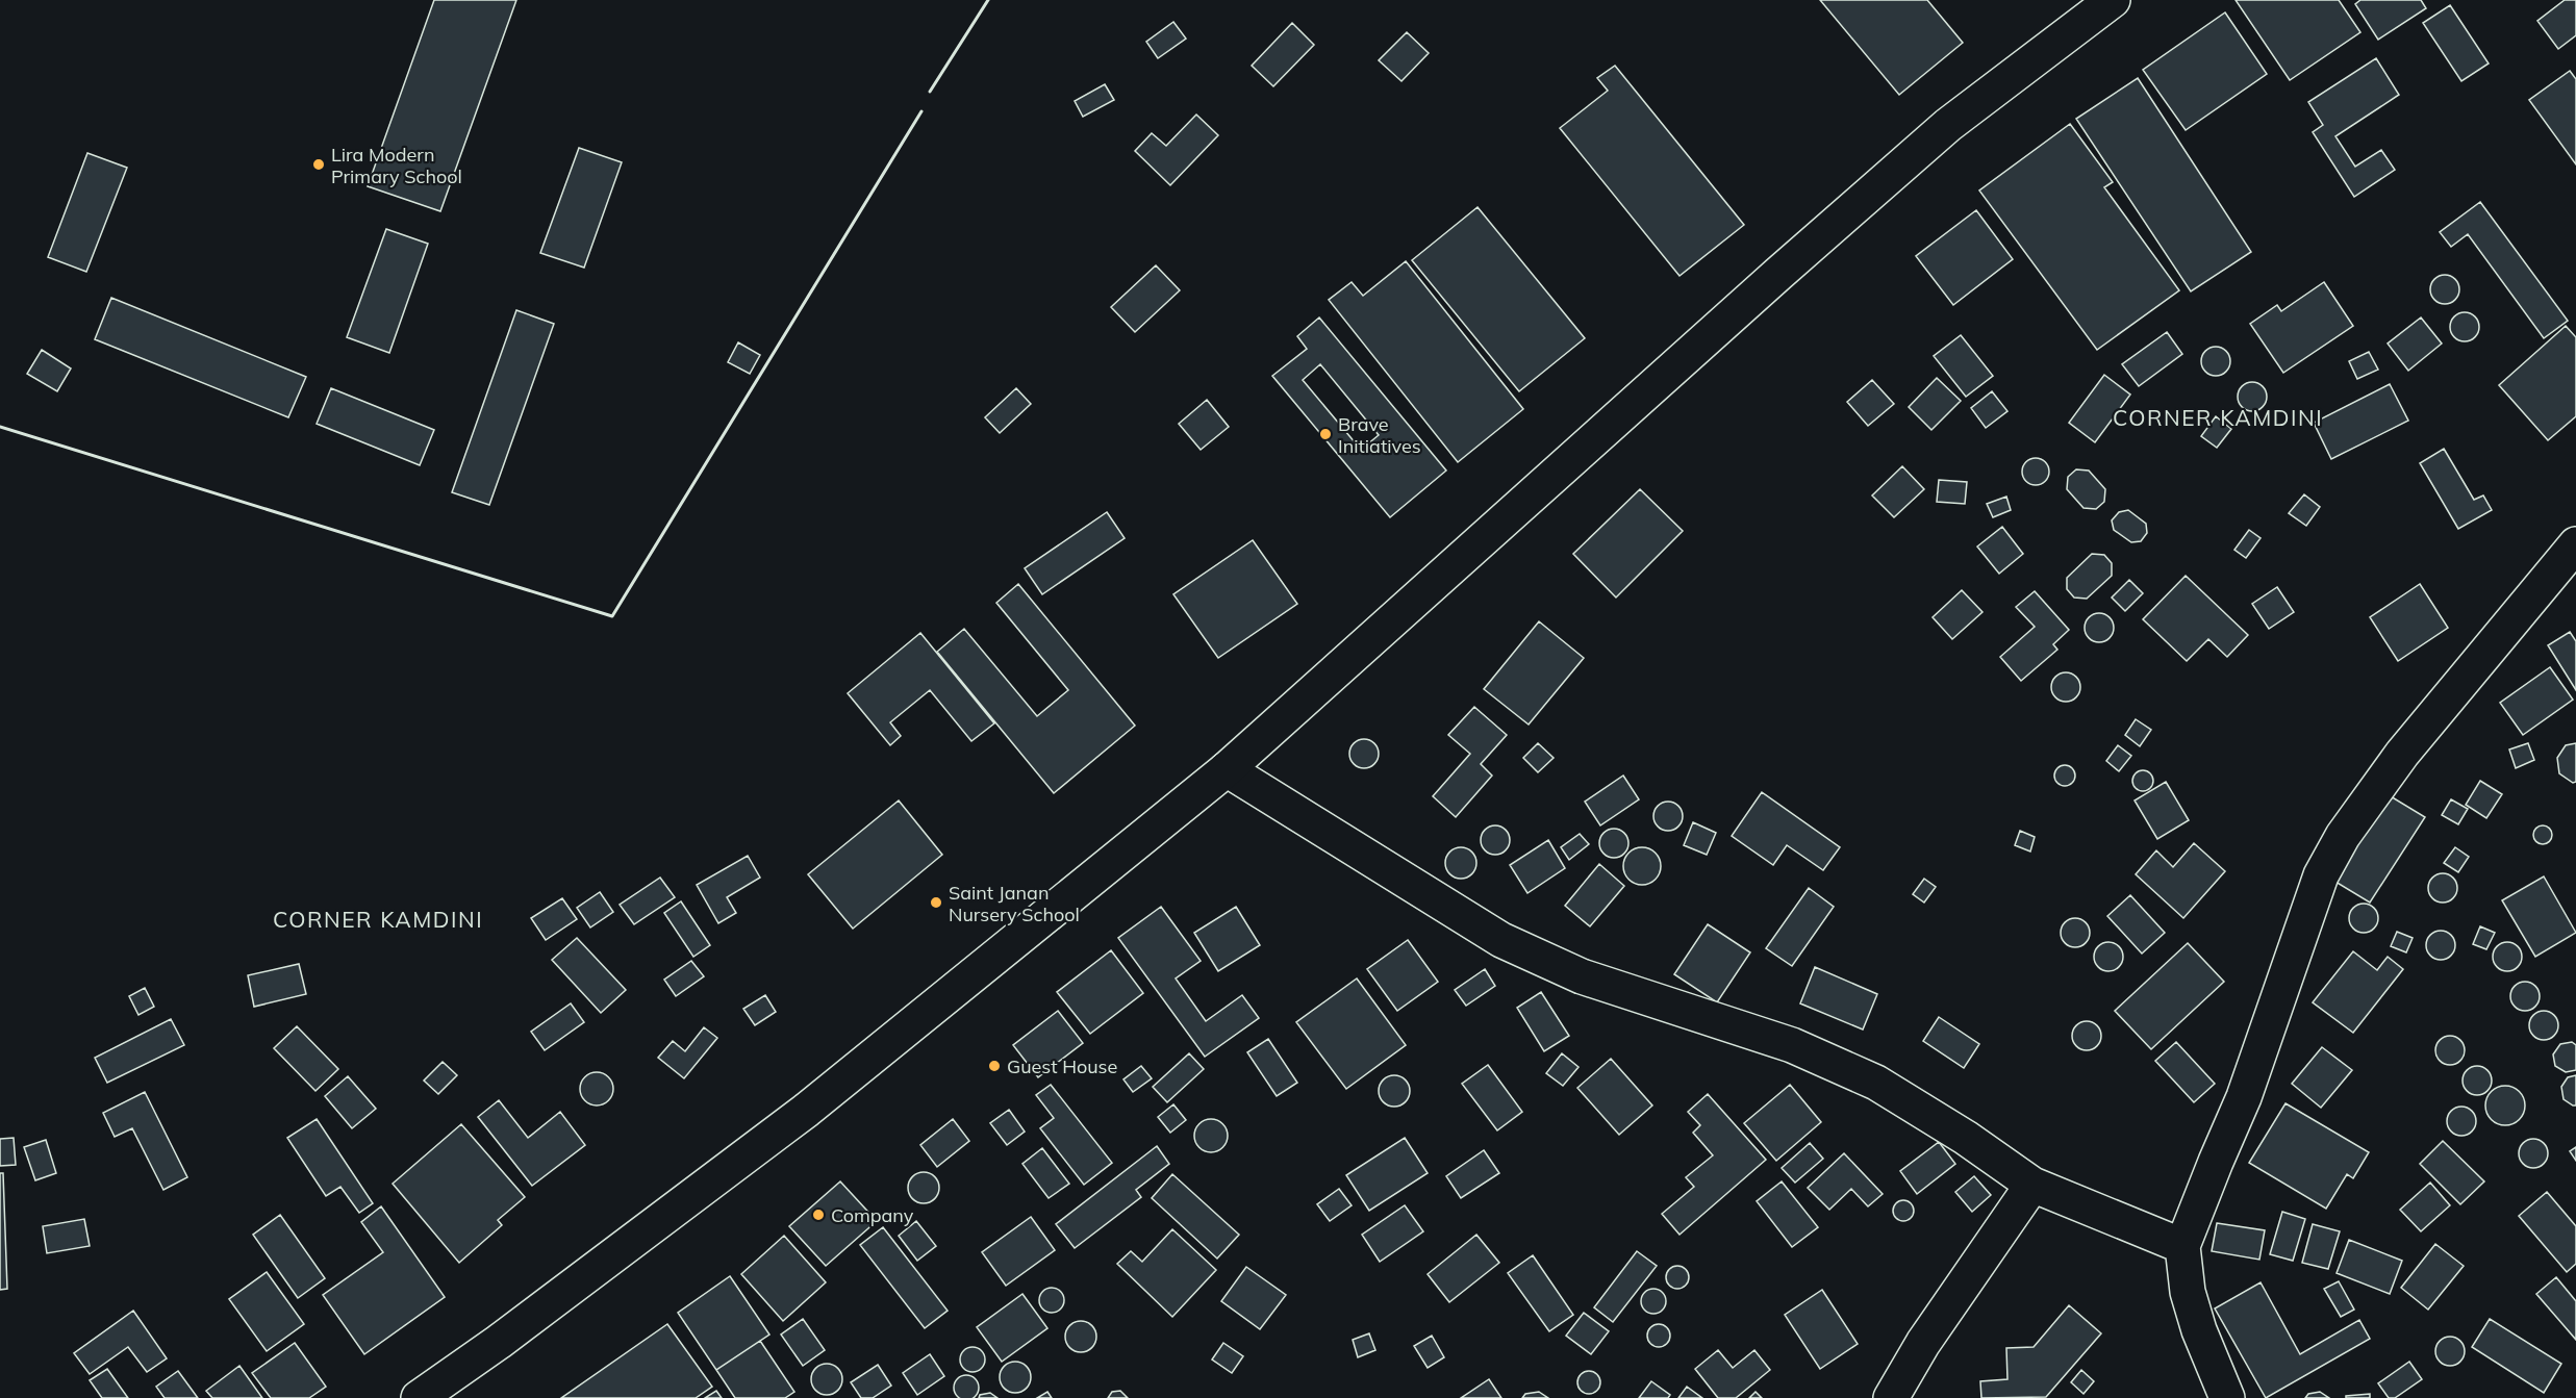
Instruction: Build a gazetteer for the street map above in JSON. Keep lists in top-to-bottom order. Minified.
{"districts":["CORNER KAMDINI","CORNER KAMDINI"],"places":["Lira Modern Primary School","Brave Initiatives","Saint Janan Nursery School","Guest House","Company"]}
